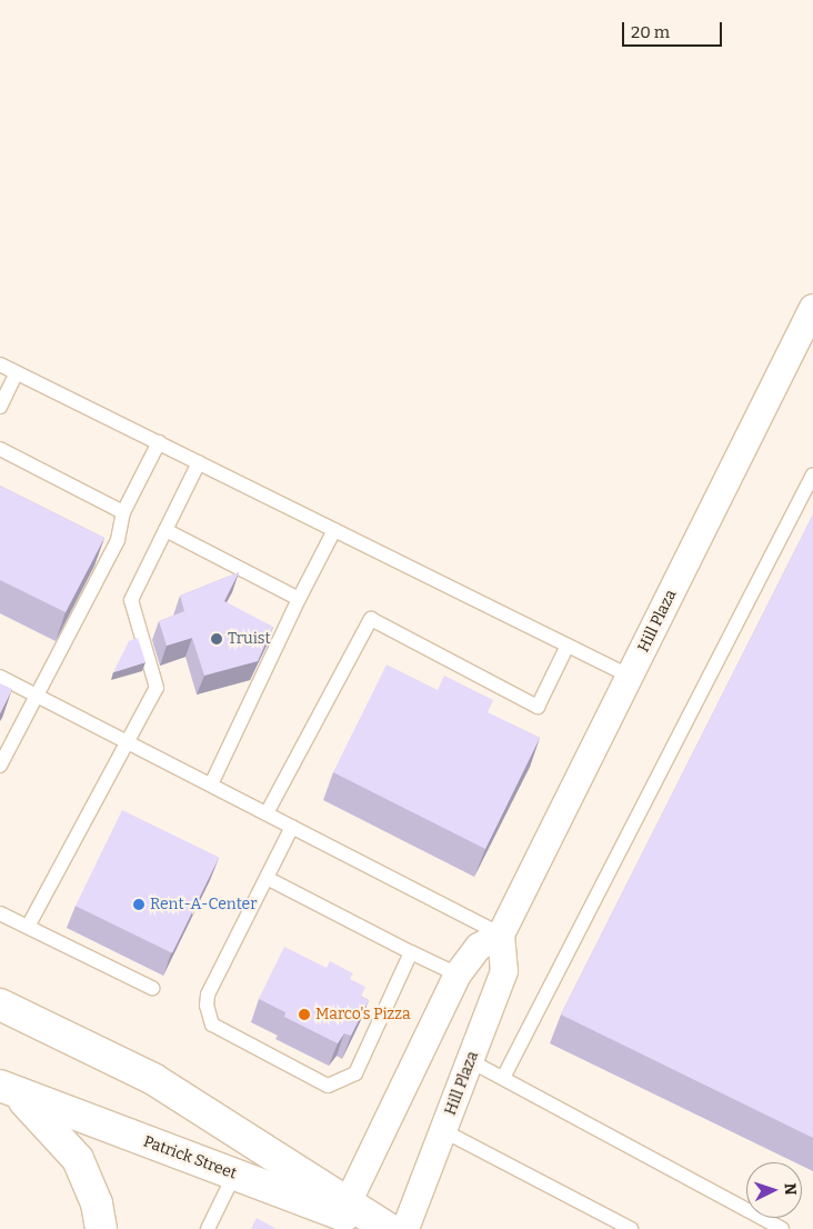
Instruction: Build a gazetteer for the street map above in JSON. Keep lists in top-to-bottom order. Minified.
{"streets":{"main road":["Patrick Street"],"street":["Hill Plaza"]},"places":["Truist","Rent-A-Center","Marco's Pizza"],"scale_bar":"20 m","north":"right"}
